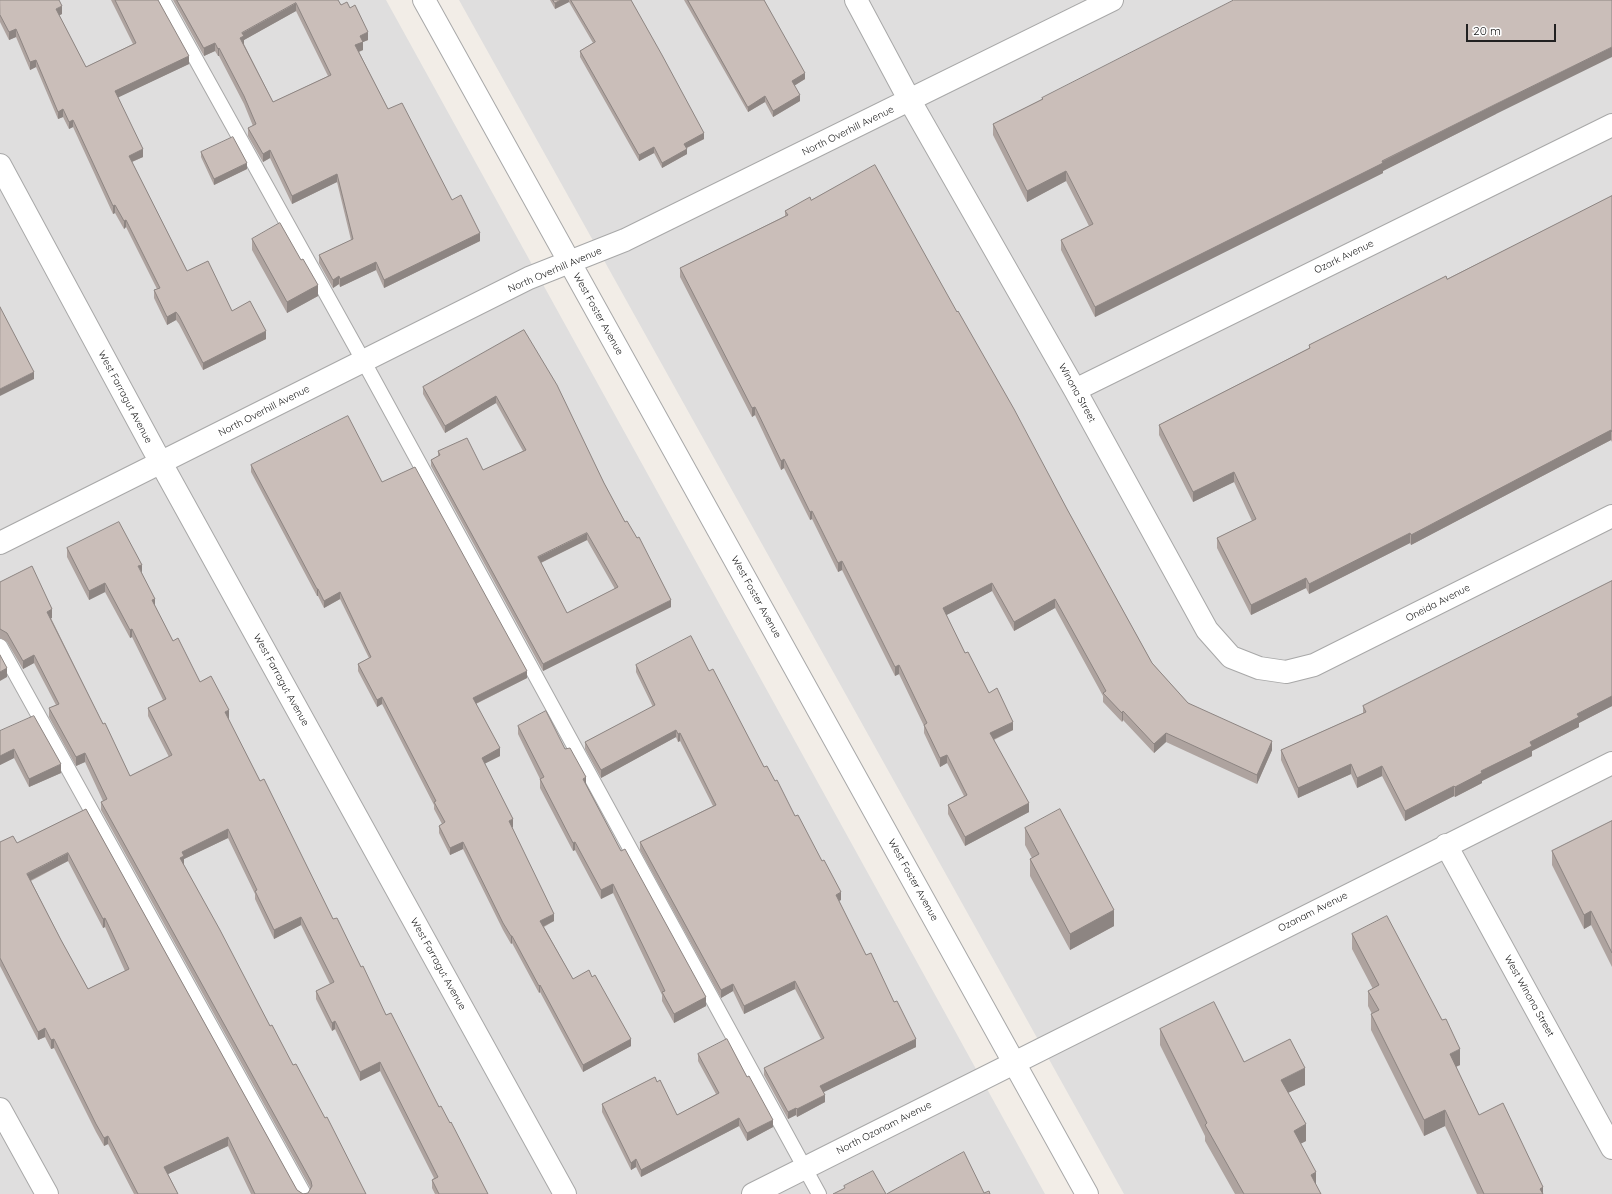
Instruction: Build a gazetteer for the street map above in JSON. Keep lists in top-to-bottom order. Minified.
{"streets":{"street":["North Overhill Avenue","Ozark Avenue","West Foster Avenue","Winona Street","West Farragut Avenue","Oneida Avenue","Ozanam Avenue","West Winona Street","North Ozanam Avenue"]},"crossings":[["North Overhill Avenue","West Foster Avenue"],["North Overhill Avenue","Winona Street"],["North Overhill Avenue","West Farragut Avenue"],["Ozark Avenue","Winona Street"],["West Foster Avenue","Ozanam Avenue"],["West Foster Avenue","North Ozanam Avenue"],["Winona Street","Oneida Avenue"],["Ozanam Avenue","West Winona Street"],["Ozanam Avenue","North Ozanam Avenue"]],"scale_bar":"20 m"}
